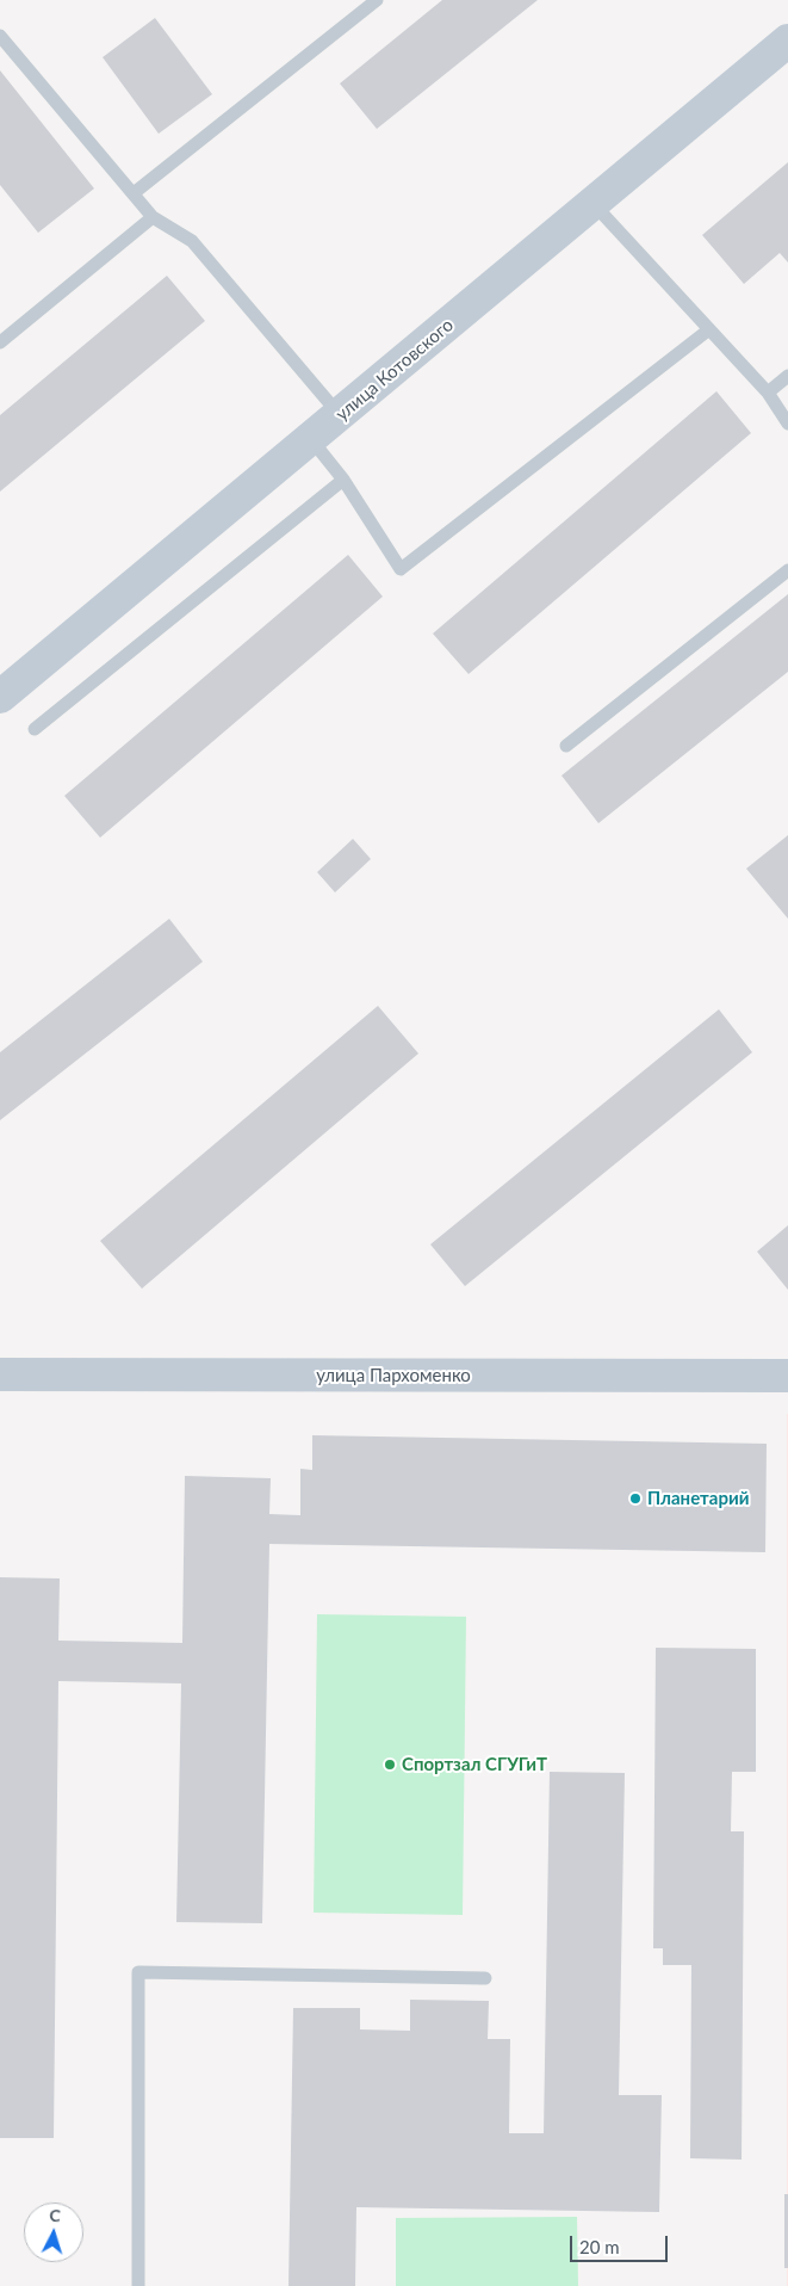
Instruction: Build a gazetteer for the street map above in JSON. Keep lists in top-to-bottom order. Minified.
{"streets":{"street":["улица Котовского","улица Пархоменко"]},"places":["Планетарий","Спортзал СГУГиТ"],"scale_bar":"20 m","north":"top"}
